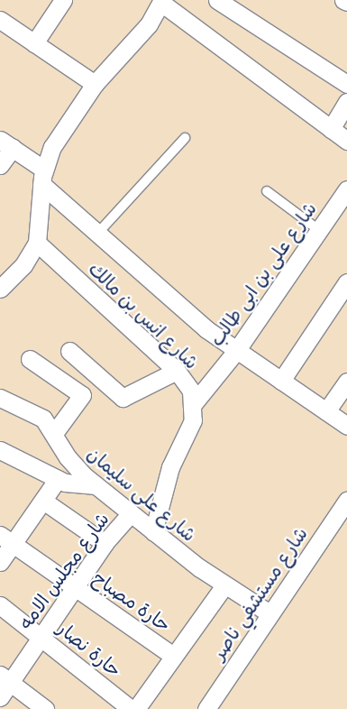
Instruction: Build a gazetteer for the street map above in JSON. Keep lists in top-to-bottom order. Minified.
{"streets":{"street":["شارع على بن ابى طالب","شارع انس بن مالك","شارع على سليمان","شارع مجلس الامه","شارع مستشفي ناصر","حارة مصباح","حارة نصار"]},"crossings":[["شارع على بن ابى طالب","شارع انس بن مالك"],["شارع انس بن مالك","شارع على سليمان"],["شارع على سليمان","شارع مجلس الامه"],["شارع على سليمان","شارع مستشفي ناصر"],["شارع مجلس الامه","حارة مصباح"],["شارع مجلس الامه","حارة نصار"]]}
